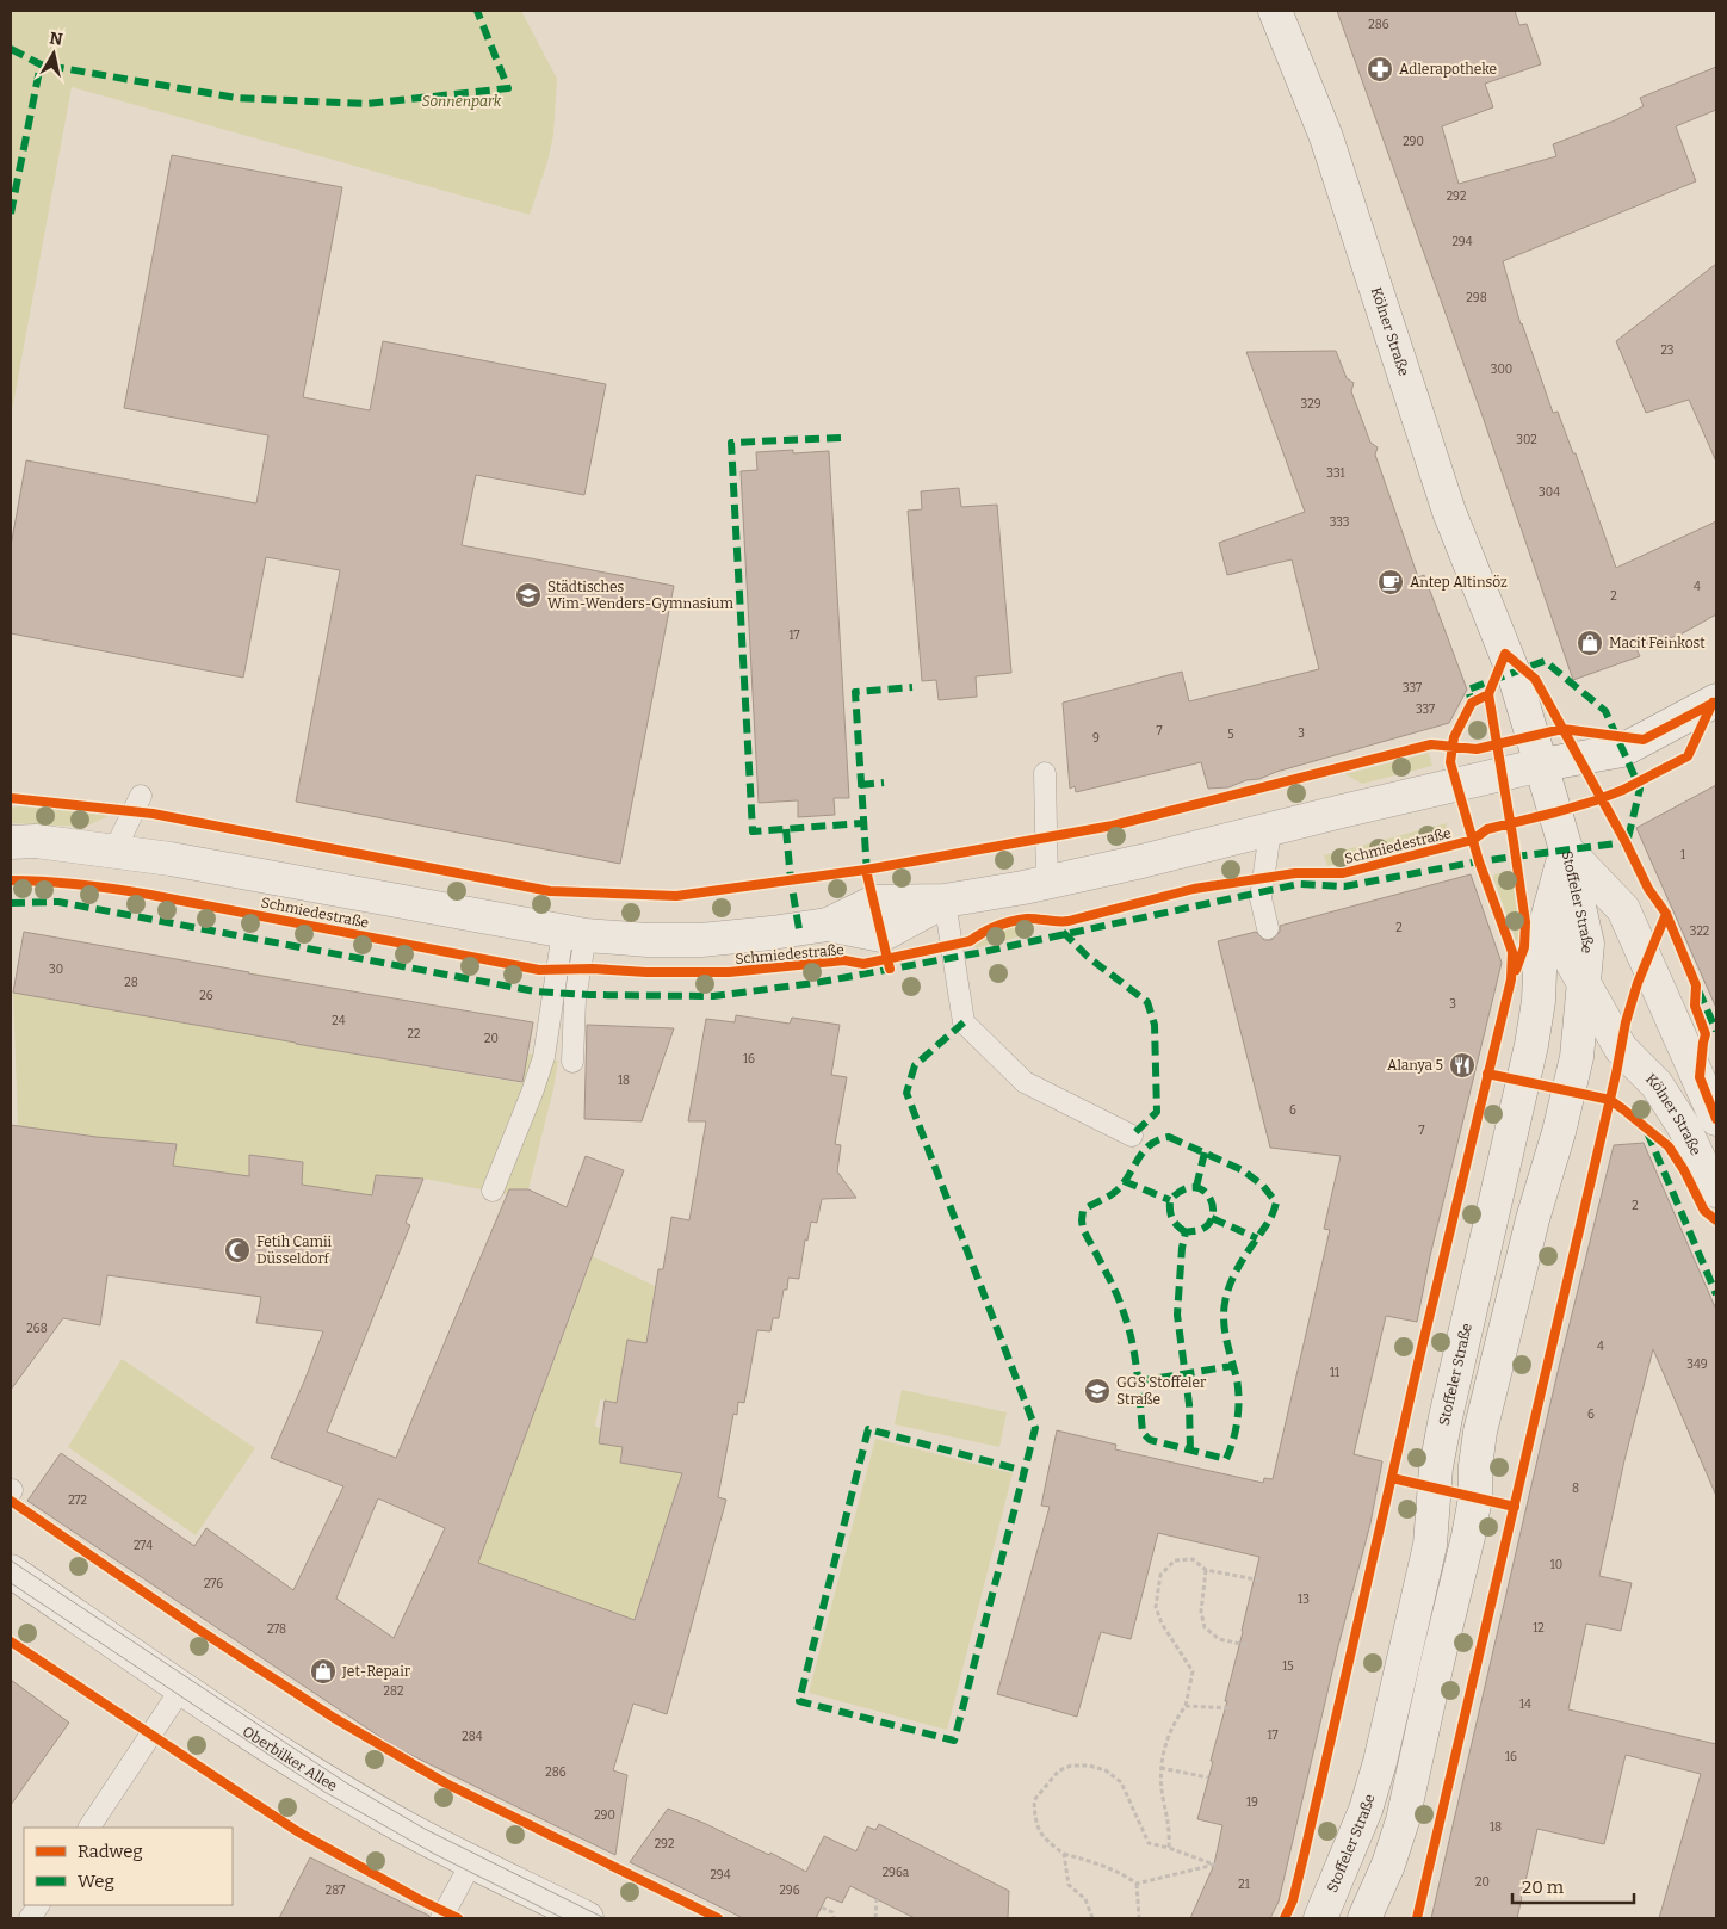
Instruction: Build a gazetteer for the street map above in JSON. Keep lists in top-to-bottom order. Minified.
{"streets":{"main road":["Kölner Straße","Schmiedestraße","Stoffeler Straße","Oberbilker Allee"]},"crossings":[["Kölner Straße","Schmiedestraße"],["Kölner Straße","Stoffeler Straße"]],"parks":["Sonnenpark"],"places":{"pharmacy":["Adlerapotheke"],"cafe":["Antep Altinsöz"],"school or university":["Städtisches Wim-Wenders-Gymnasium","GGS Stoffeler Straße"],"shop":["Macit Feinkost","Jet-Repair"],"restaurant":["Alanya 5"],"mosque":["Fetih Camii Düsseldorf"]},"house_numbers":["286","290","292","294","298","23","300","329","302","331","304","333","4","2","17","337","337","7","3","5","9","1","2","322","30","28","26","3","24","22","20","16","18","6","7","2","268","4","349","11","6","8","272","274","10","276","13","12","278","15","282","14","17","284","16","286","19","290","18","292","296a","294","20","21","287","296"],"legend":["Radweg","Weg"],"scale_bar":"20 m","north":"top"}
